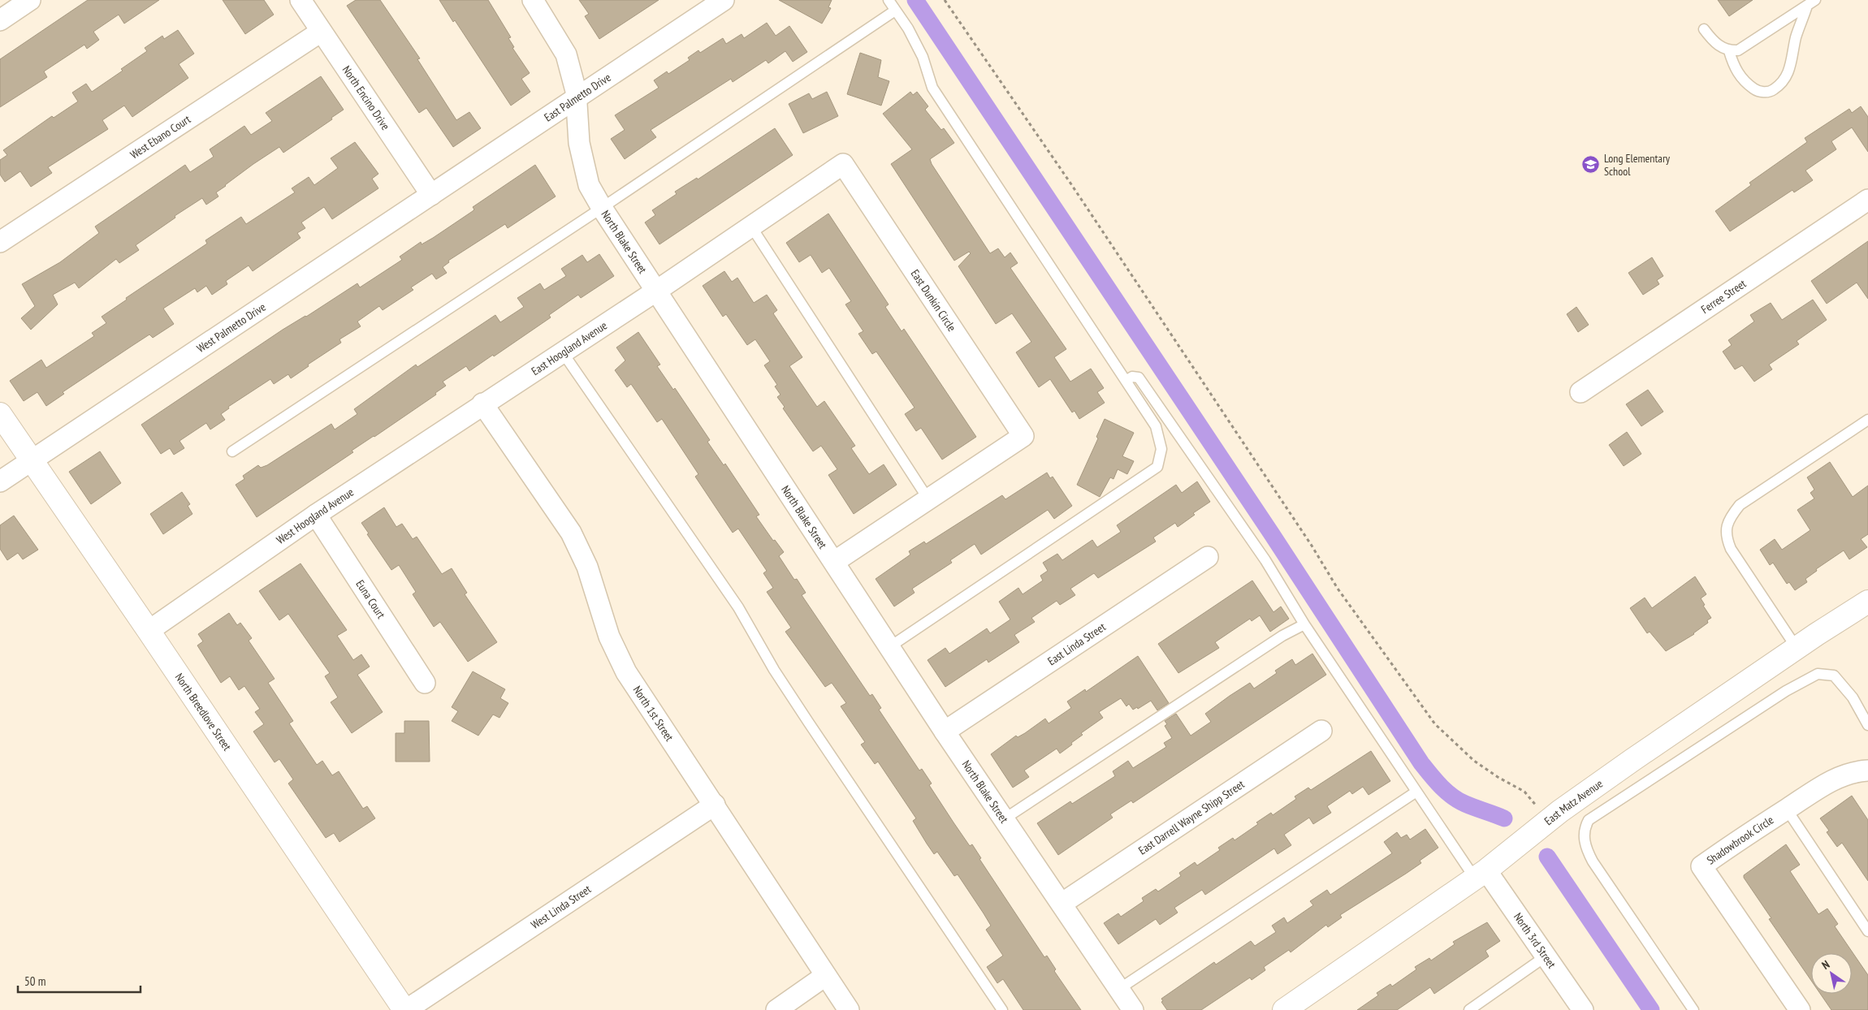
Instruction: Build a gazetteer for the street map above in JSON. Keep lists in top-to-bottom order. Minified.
{"streets":{"street":["North Encino Drive","East Palmetto Drive","West Ebano Court","North Blake Street","Ferree Street","East Dunkin Circle","West Palmetto Drive","East Hoogland Avenue","West Hoogland Avenue","Euna Court","East Linda Street","North Breedlove Street","North 1st Street","East Matz Avenue","East Darrell Wayne Shipp Street","Shadowbrook Circle","West Linda Street","North 3rd Street"]},"crossings":[["North Encino Drive","East Palmetto Drive"],["North Encino Drive","West Ebano Court"],["North Encino Drive","West Palmetto Drive"],["East Palmetto Drive","North Blake Street"],["East Palmetto Drive","West Palmetto Drive"],["North Blake Street","East Dunkin Circle"],["North Blake Street","East Hoogland Avenue"],["North Blake Street","East Linda Street"],["North Blake Street","East Darrell Wayne Shipp Street"],["East Dunkin Circle","East Hoogland Avenue"],["West Palmetto Drive","North Breedlove Street"],["East Hoogland Avenue","West Hoogland Avenue"],["East Hoogland Avenue","North 1st Street"],["West Hoogland Avenue","Euna Court"],["West Hoogland Avenue","North Breedlove Street"],["West Hoogland Avenue","North 1st Street"],["North Breedlove Street","West Linda Street"],["North 1st Street","West Linda Street"],["East Matz Avenue","North 3rd Street"]],"places":{"school or university":["Long Elementary School"]},"scale_bar":"50 m","north":"top left"}
